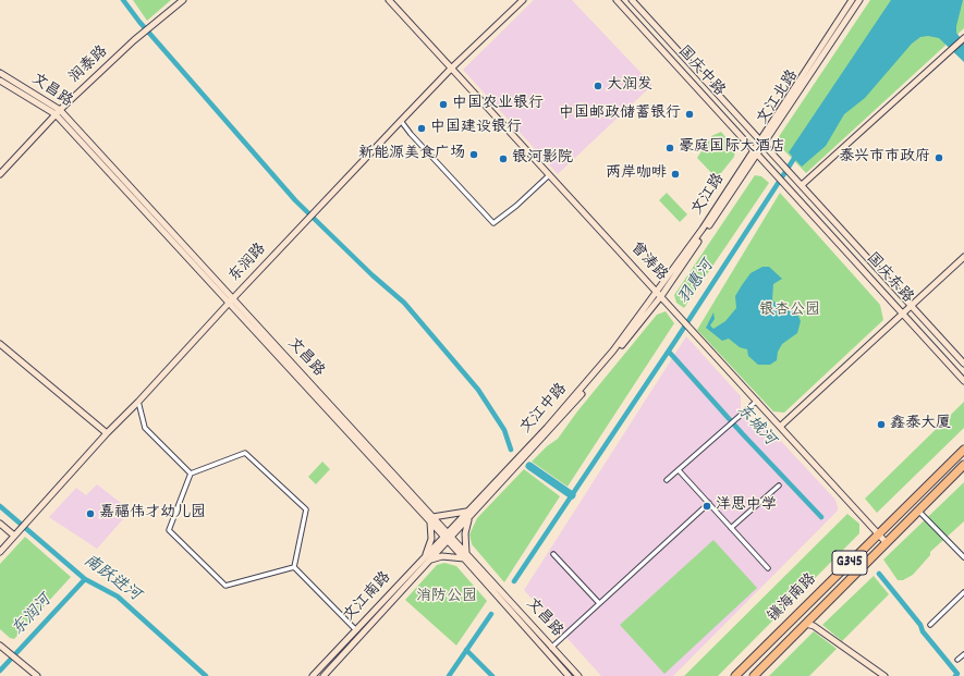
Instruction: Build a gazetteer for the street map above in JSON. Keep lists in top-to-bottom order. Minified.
{"streets":{"highway":["G345","镇海南路"],"main road":["润泰路","国庆中路","文昌路","文江北路","文江路","曾涛路","东润路","国庆东路","文江中路","文江南路"]},"crossings":[["润泰路","文昌路"],["国庆中路","文江路"],["国庆中路","国庆东路"],["文昌路","东润路"],["文昌路","文江中路"],["文昌路","文江南路"],["文江北路","文江路"],["文江北路","国庆东路"],["文江路","曾涛路"],["文江路","国庆东路"],["文江路","文江中路"],["曾涛路","东润路"],["曾涛路","文江中路"],["曾涛路","镇海南路"],["文江中路","文江南路"]],"water":["羽惠河","东城河","南跃进河","东润河"],"parks":["银杏公园","消防公园"],"places":["大润发","中国农业银行","中国邮政储蓄银行","中国建设银行","豪庭国际大酒店","新能源美食广场","泰兴市市政府","银河影院","两岸咖啡","鑫泰大厦","洋思中学","嘉福伟才幼儿园"]}
